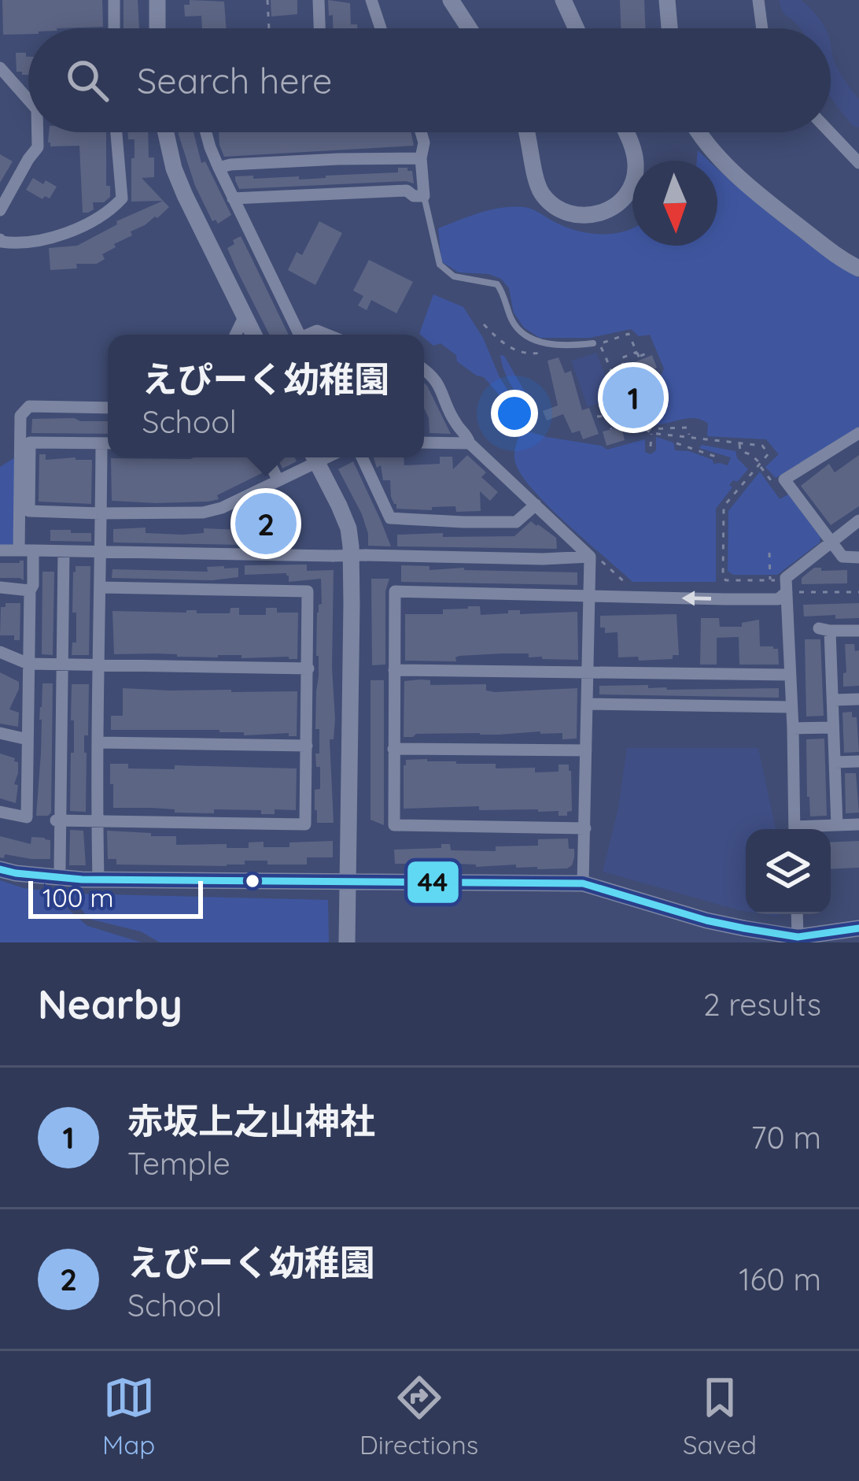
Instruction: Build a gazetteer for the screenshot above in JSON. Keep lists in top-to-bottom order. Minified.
{"lines":["transit line 44"],"scale_bar":"100 m","north":"bottom","page":{"search":"Search here","popup":["えぴーく幼稚園","School"],"pins":["1","2"],"scale":"100 m","heading":["Nearby","2 results"],"list":[{"mark":"1","name":"赤坂上之山神社","note":"Temple","value":"70 m"},{"mark":"2","name":"えぴーく幼稚園","note":"School","value":"160 m"}],"nav":["Map","Directions","Saved"]}}
